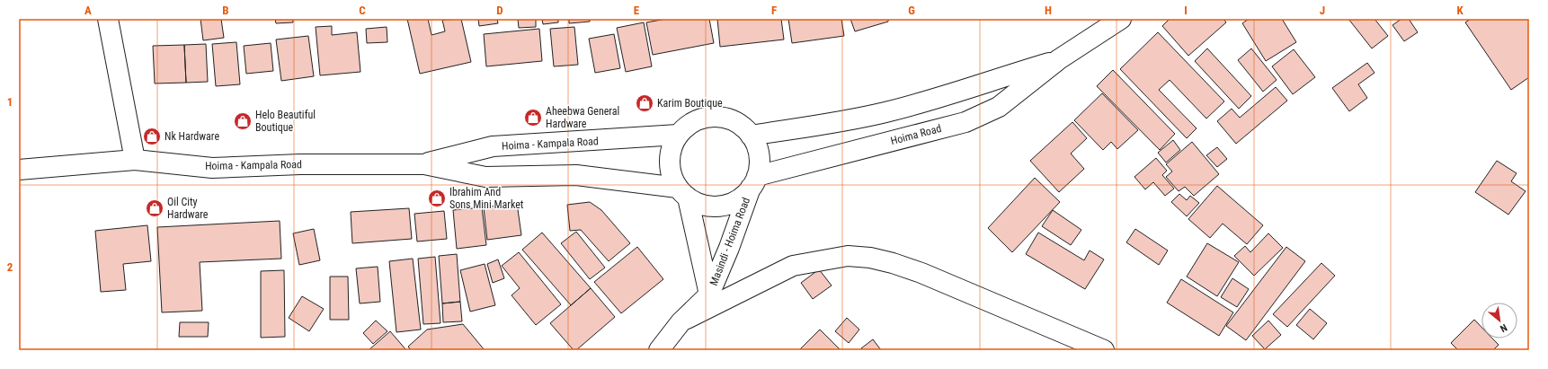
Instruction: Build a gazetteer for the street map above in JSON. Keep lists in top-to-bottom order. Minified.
{"streets":{"main road":["Hoima Road","Hoima - Kampala Road","Masindi - Hoima Road"]},"crossings":[["Hoima Road","Hoima - Kampala Road"],["Hoima Road","Masindi - Hoima Road"],["Hoima - Kampala Road","Masindi - Hoima Road"]],"places":{"shop":["Karim Boutique","Aheebwa General Hardware","Helo Beautiful Boutique","Nk Hardware","Ibrahim And Sons Mini Market","Oil City Hardware"]},"north":"bottom right","grid":{"columns":["A","B","C","D","E","F","G","H","I","J","K"],"rows":["1","2"]}}
